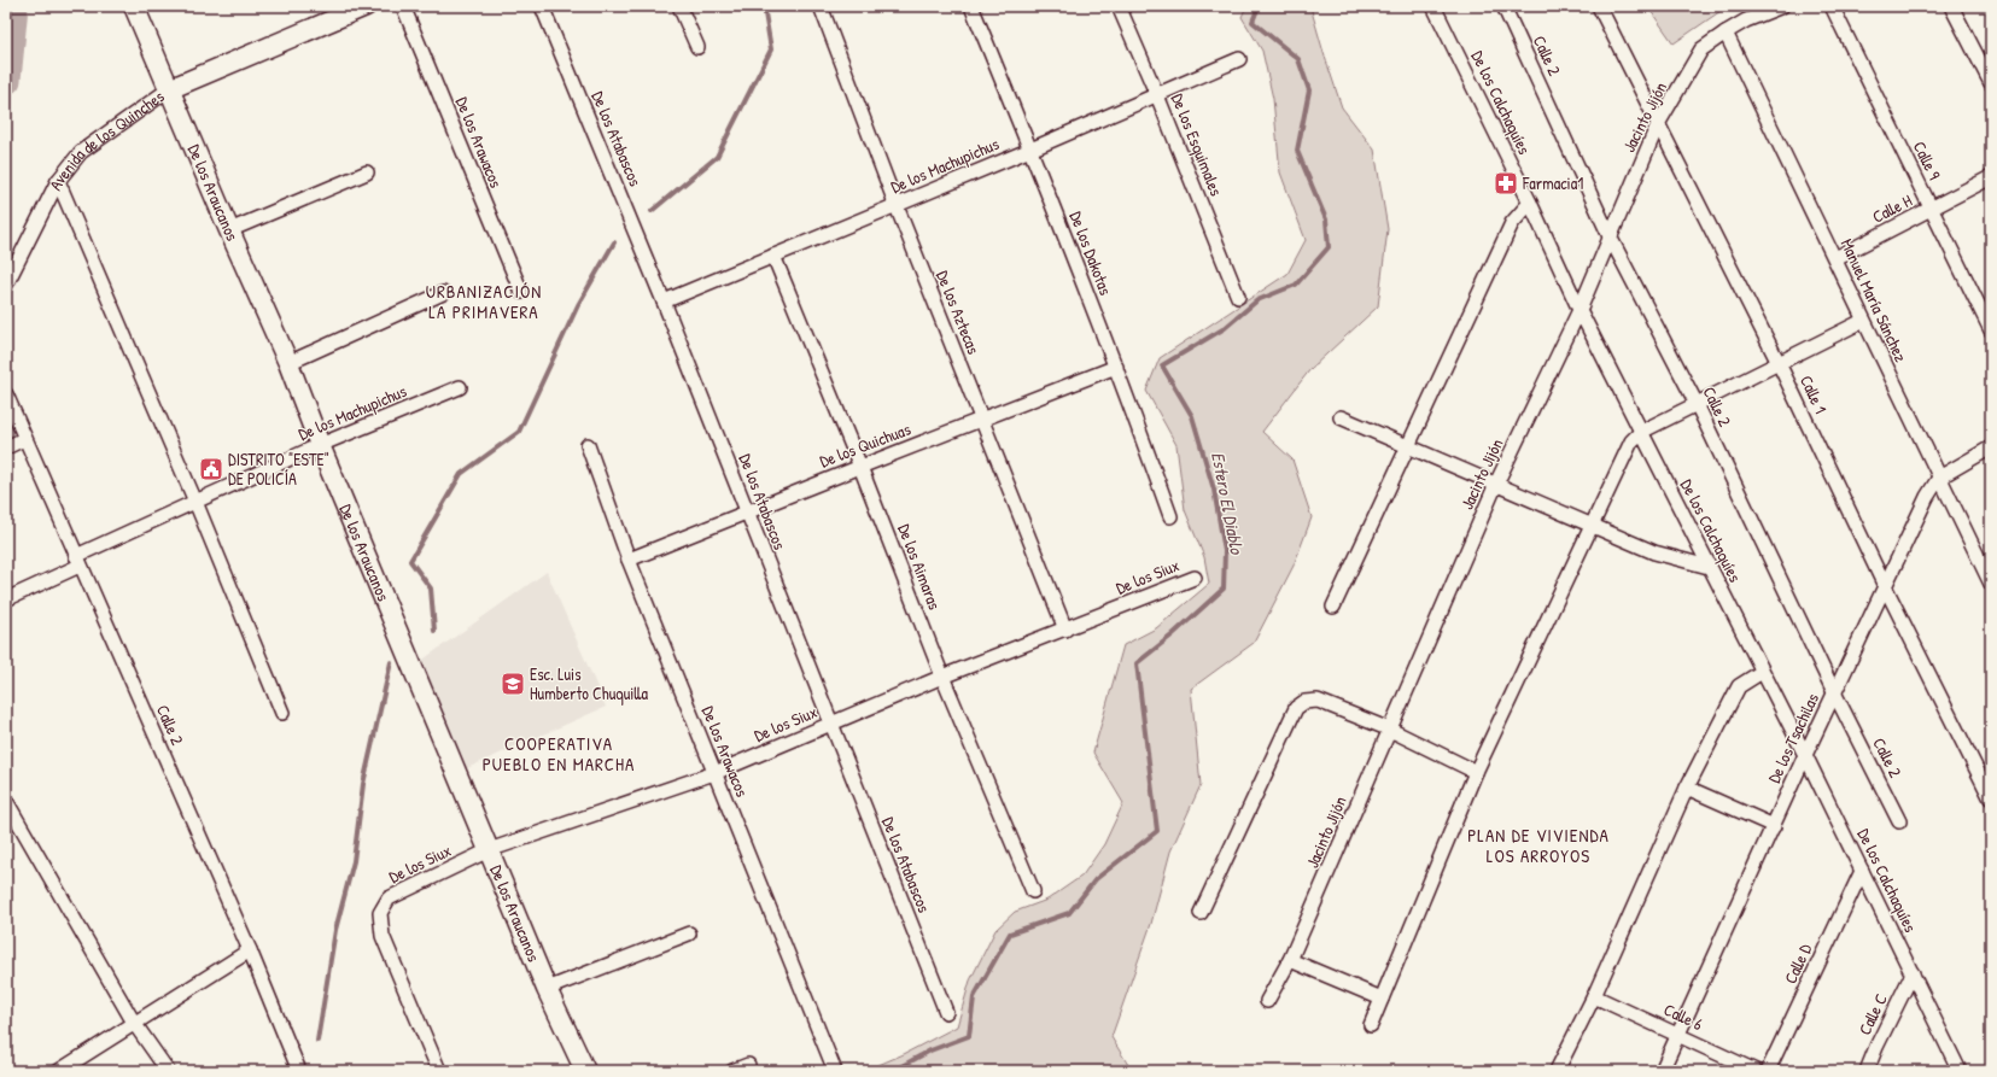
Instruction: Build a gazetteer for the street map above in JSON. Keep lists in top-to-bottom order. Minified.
{"streets":{"street":["Calle 2","De los Calchaquíes","Jacinto Jijón","De los Atabascos","De los Arawacos","Avenida de los Quinches","De los Esquimales","Calle 9","De los Machupichus","De los Araucanos","Calle H","De los Dakotas","Manuel María Sánchez","De los Aztecas","Calle 1","De los Quichuas","De los Aimaras","De los Siux","De los Tsachilas","Calle D","Calle C","Calle 6"]},"crossings":[["Calle 2","Jacinto Jijón"],["Calle 2","De los Machupichus"],["Calle 2","De los Tsachilas"],["De los Calchaquíes","Jacinto Jijón"],["De los Calchaquíes","De los Tsachilas"],["De los Calchaquíes","Calle D"],["De los Calchaquíes","Calle C"],["Jacinto Jijón","Manuel María Sánchez"],["Jacinto Jijón","Calle 1"],["De los Atabascos","De los Machupichus"],["De los Atabascos","De los Quichuas"],["De los Atabascos","De los Siux"],["De los Arawacos","De los Quichuas"],["De los Arawacos","De los Siux"],["Avenida de los Quinches","De los Araucanos"],["De los Esquimales","De los Machupichus"],["Calle 9","Calle H"],["De los Machupichus","De los Araucanos"],["De los Machupichus","De los Dakotas"],["De los Machupichus","De los Aztecas"],["De los Machupichus","De los Aimaras"],["De los Araucanos","De los Siux"],["Calle H","Manuel María Sánchez"],["De los Dakotas","De los Quichuas"],["Manuel María Sánchez","De los Tsachilas"],["De los Aztecas","De los Quichuas"],["De los Aztecas","De los Siux"],["Calle 1","De los Tsachilas"],["De los Quichuas","De los Aimaras"],["De los Aimaras","De los Siux"],["De los Tsachilas","Calle 6"]],"districts":["URBANIZACIÓN LA PRIMAVERA","COOPERATIVA PUEBLO EN MARCHA","PLAN DE VIVIENDA LOS ARROYOS"],"water":["Estero El Diablo"],"places":{"pharmacy":["Farmacia1"],"public building":["DISTRITO \"ESTE\" DE POLICÍA"],"school or university":["Esc. Luis Humberto Chuquilla"]}}
